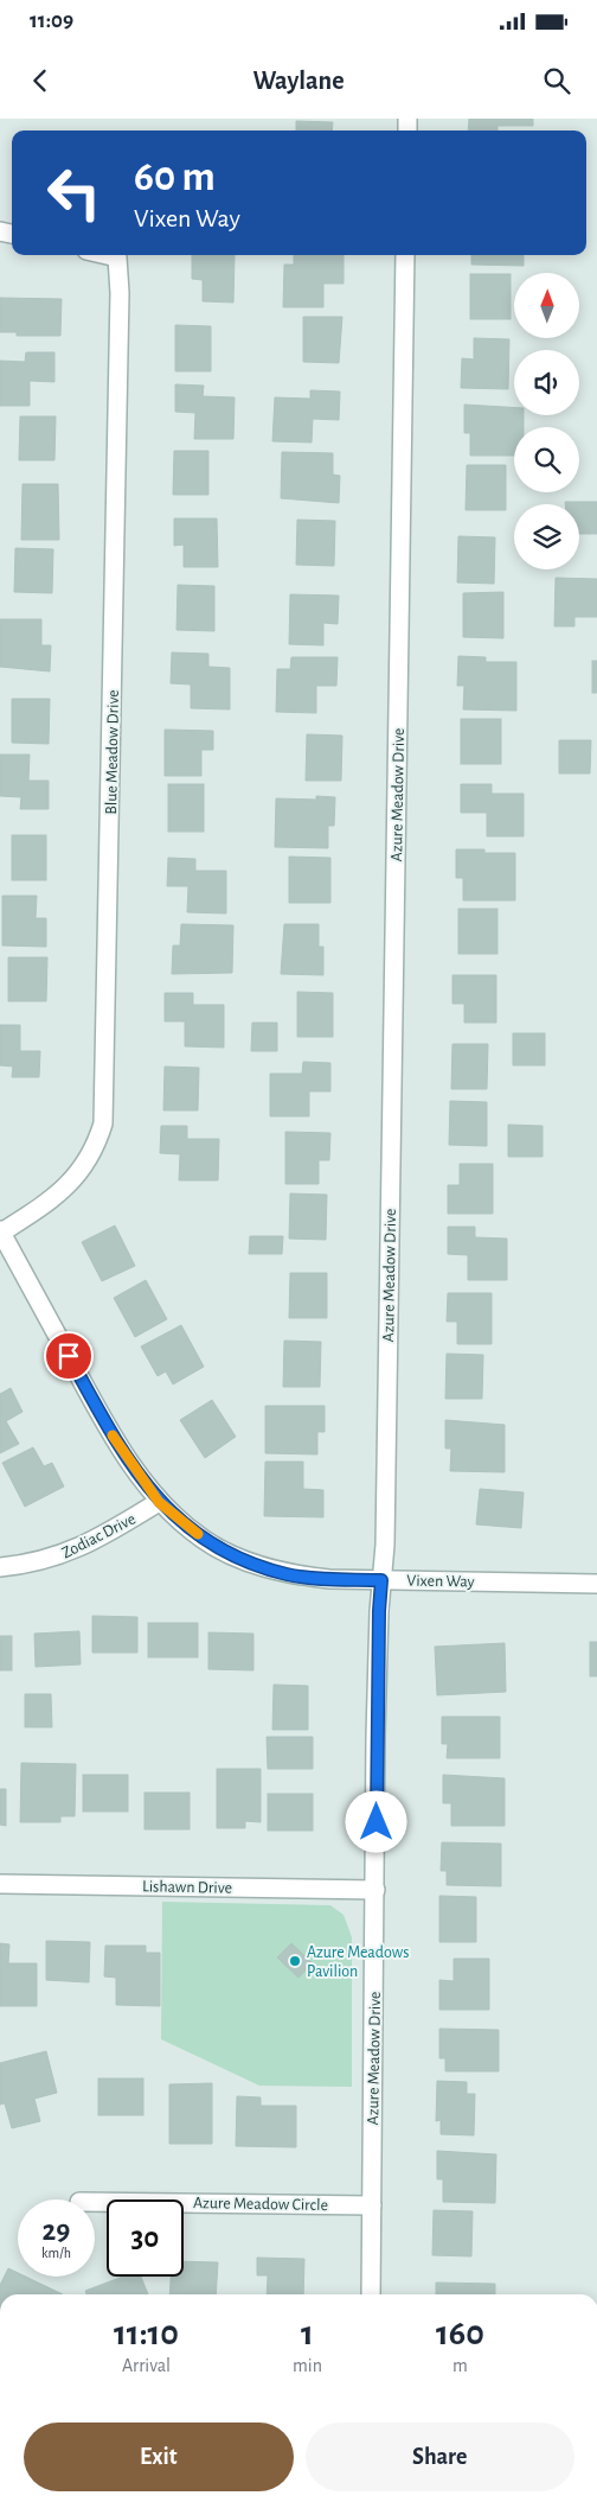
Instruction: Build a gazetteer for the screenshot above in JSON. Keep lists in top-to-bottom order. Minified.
{"streets":{"street":["Blue Meadow Drive","Azure Meadow Drive","Zodiac Drive","Vixen Way","Lishawn Drive","Azure Meadow Circle"]},"crossings":[["Blue Meadow Drive","Vixen Way"],["Azure Meadow Drive","Vixen Way"],["Azure Meadow Drive","Lishawn Drive"],["Azure Meadow Drive","Azure Meadow Circle"],["Zodiac Drive","Vixen Way"]],"places":["Azure Meadows Pavilion"],"north":"top","page":{"status":"11:09","header":"Waylane","turn":["60 m","Vixen Way"],"speed":"29 km/h","limit":"30","eta":["11:10","Arrival","1","min","160","m"],"buttons":["Exit","Share"]}}
